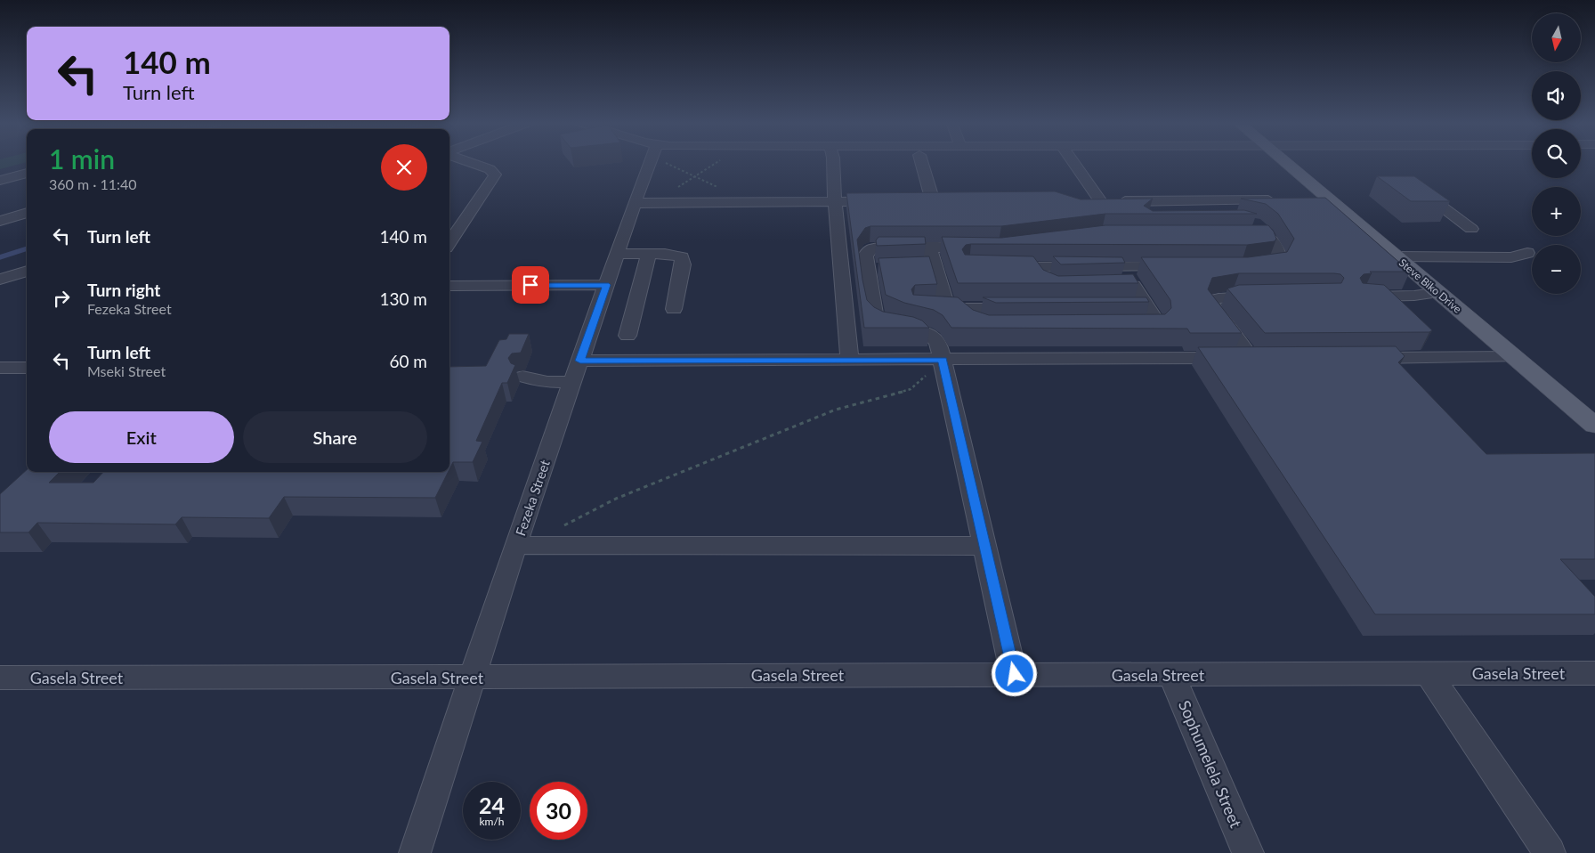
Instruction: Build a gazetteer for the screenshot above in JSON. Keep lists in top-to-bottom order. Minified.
{"streets":{"main road":["Steve Biko Drive"],"street":["Fezeka Street","Gasela Street","Sophumelela Street"]},"crossings":[["Fezeka Street","Gasela Street"],["Gasela Street","Sophumelela Street"]],"north":"bottom","page":{"map_buttons":["+","−"],"turn":["140 m","Turn left"],"heading":["1 min","360 m · 11:40"],"list":[{"name":"Turn left","value":"140 m"},{"name":"Turn right","note":"Fezeka Street","value":"130 m"},{"name":"Turn left","note":"Mseki Street","value":"60 m"}],"buttons":["Exit","Share"],"speed":"24 km/h","limit":"30"}}
